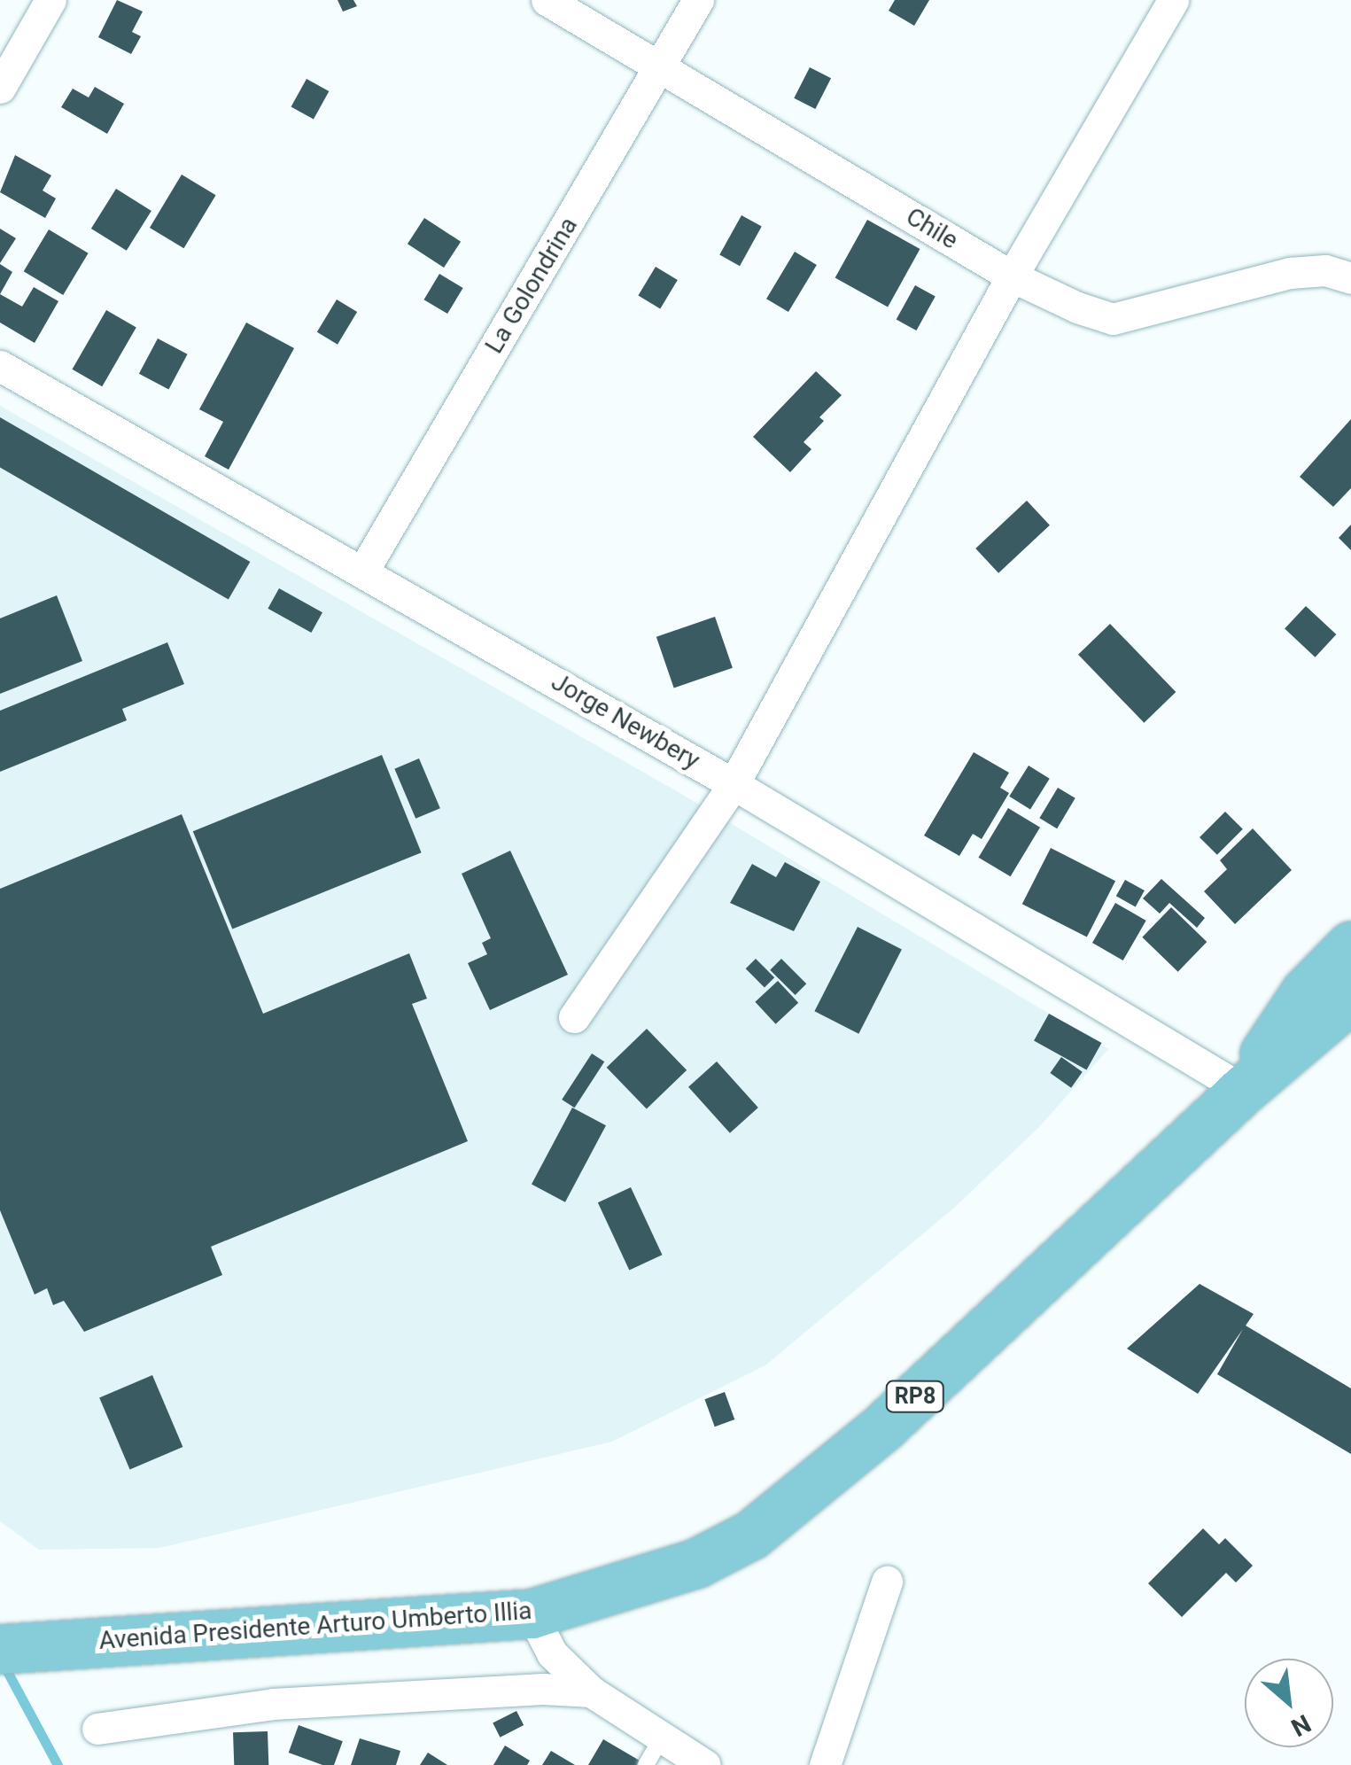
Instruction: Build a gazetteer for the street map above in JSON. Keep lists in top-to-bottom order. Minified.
{"streets":{"main road":["RP8","Avenida Presidente Arturo Umberto Illia"],"street":["Chile","La Golondrina","Jorge Newbery"]},"crossings":[["Chile","La Golondrina"],["La Golondrina","Jorge Newbery"],["Jorge Newbery","Avenida Presidente Arturo Umberto Illia"]],"north":"bottom right"}
